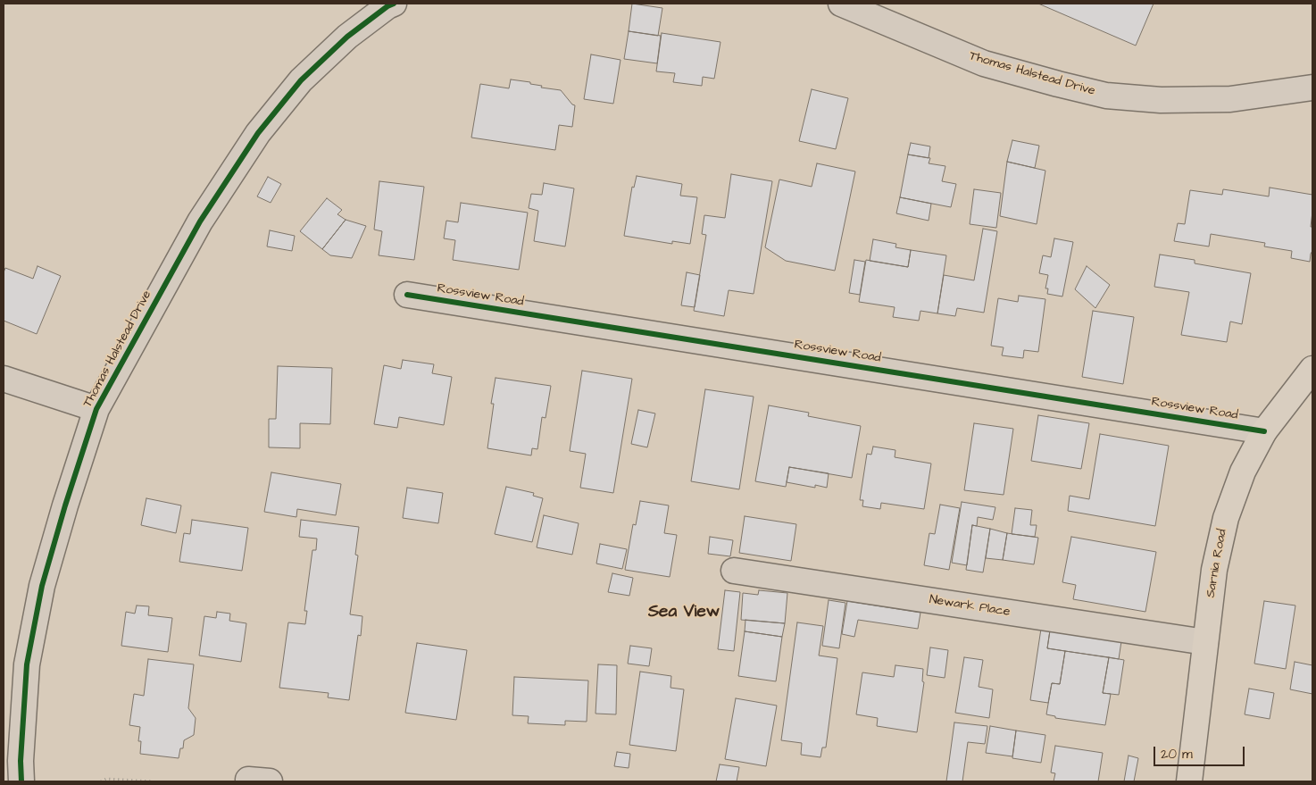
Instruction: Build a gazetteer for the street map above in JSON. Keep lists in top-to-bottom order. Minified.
{"streets":{"main road":["Sarnia Road"],"street":["Thomas Halstead Drive","Rossview Road","Newark Place"]},"crossings":[["Rossview Road","Sarnia Road"],["Sarnia Road","Newark Place"]],"districts":["Sea View"],"scale_bar":"20 m"}
